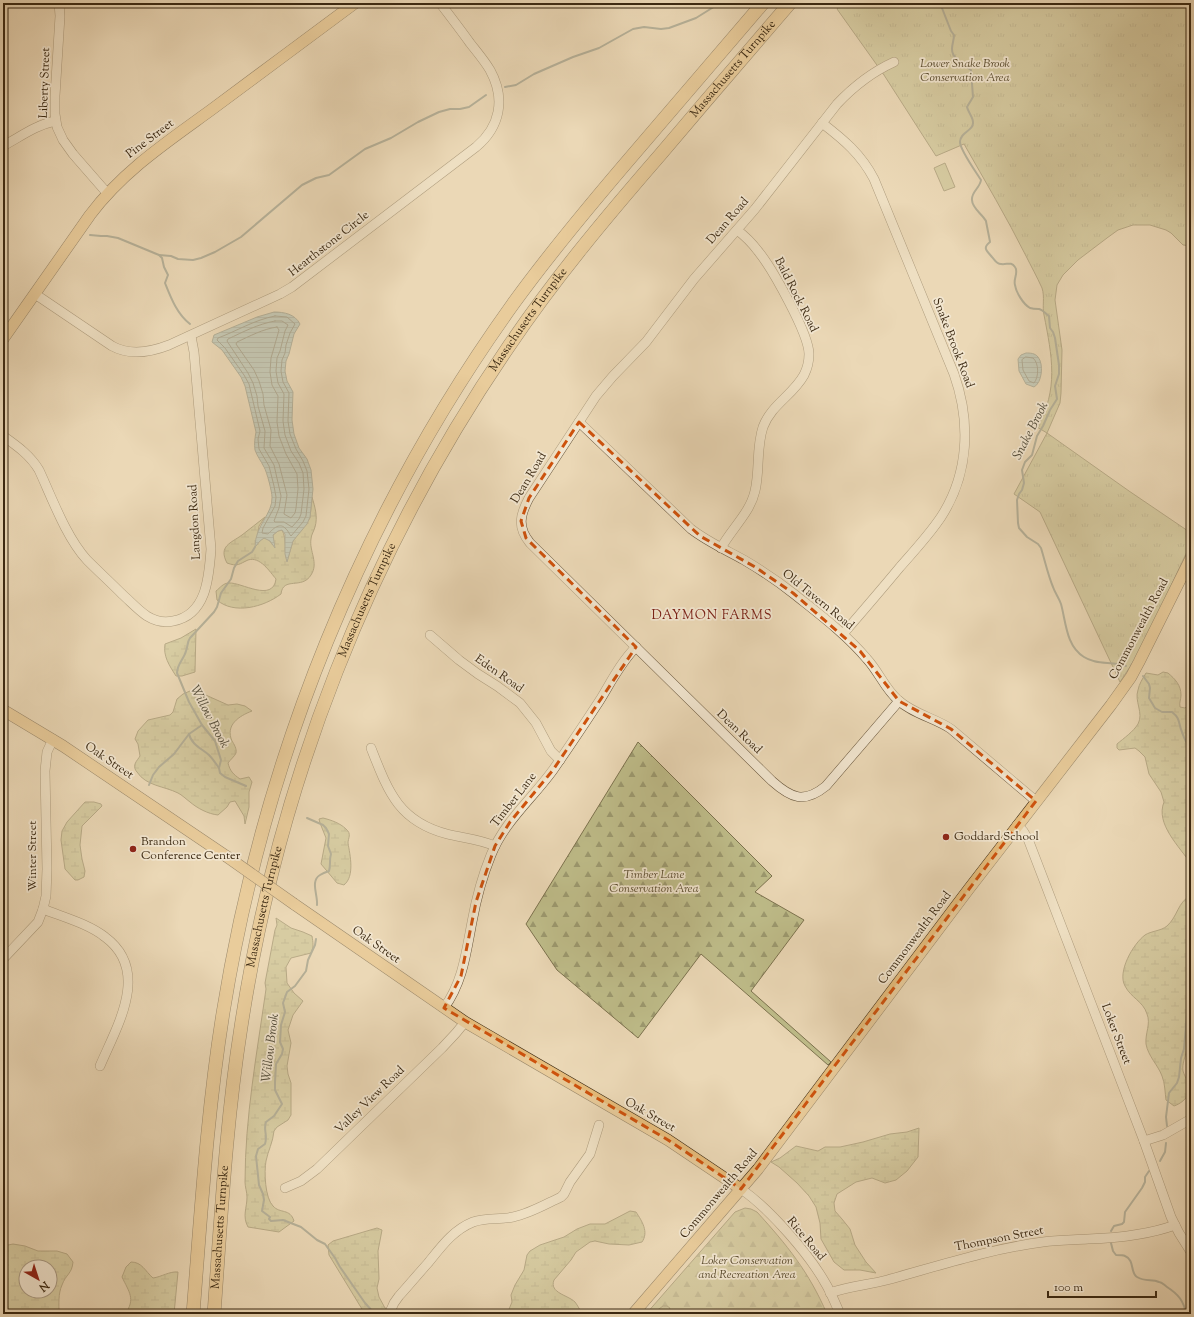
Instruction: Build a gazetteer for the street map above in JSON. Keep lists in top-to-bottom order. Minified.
{"streets":{"highway":["Massachusetts Turnpike"],"main road":["Pine Street","Commonwealth Road","Oak Street"],"street":["Liberty Street","Dean Road","Hearthstone Circle","Bald Rock Road","Snake Brook Road","Langdon Road","Old Tavern Road","Eden Road","Timber Lane","Winter Street","Loker Street","Valley View Road","Rice Road","Thompson Street"]},"crossings":[["Liberty Street","Pine Street"],["Pine Street","Hearthstone Circle"],["Dean Road","Bald Rock Road"],["Dean Road","Snake Brook Road"],["Dean Road","Old Tavern Road"],["Dean Road","Timber Lane"],["Hearthstone Circle","Langdon Road"],["Bald Rock Road","Old Tavern Road"],["Snake Brook Road","Old Tavern Road"],["Old Tavern Road","Commonwealth Road"],["Commonwealth Road","Oak Street"],["Commonwealth Road","Loker Street"],["Commonwealth Road","Rice Road"],["Eden Road","Timber Lane"],["Oak Street","Timber Lane"],["Oak Street","Winter Street"],["Oak Street","Valley View Road"],["Oak Street","Rice Road"],["Loker Street","Thompson Street"],["Rice Road","Thompson Street"]],"districts":["DAYMON FARMS"],"water":["Snake Brook","Willow Brook"],"parks":["Lower Snake Brook Conservation Area","Timber Lane Conservation Area","Loker Conservation and Recreation Area"],"places":["Goddard School","Brandon Conference Center"],"scale_bar":"100 m","north":"bottom right"}
